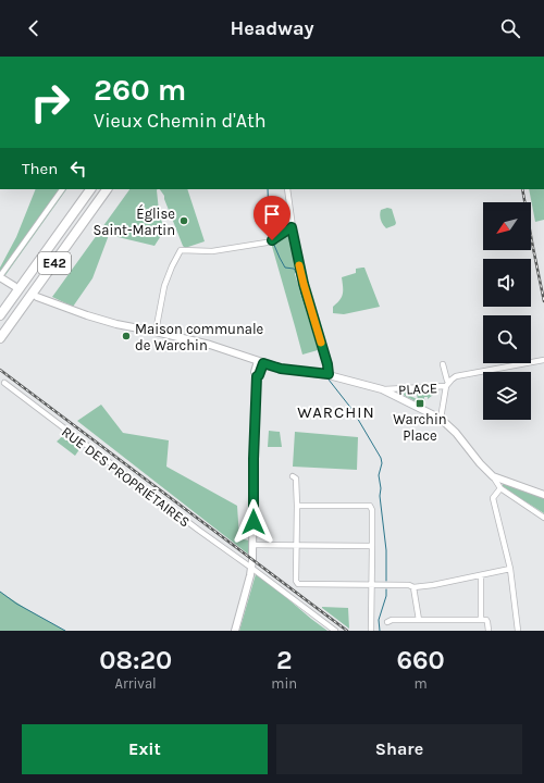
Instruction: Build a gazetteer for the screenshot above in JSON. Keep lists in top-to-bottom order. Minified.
{"streets":{"highway":["E42"],"street":["PLACE","RUE DES PROPRIÉTAIRES"]},"districts":["WARCHIN"],"places":{"other":["Église Saint-Martin","Maison communale de Warchin"],"transit":["Warchin Place"]},"north":"bottom left","page":{"header":"Headway","turn":["260 m","Vieux Chemin d'Ath"],"then":"Then","eta":["08:20","Arrival","2","min","660","m"],"buttons":["Exit","Share"]}}
